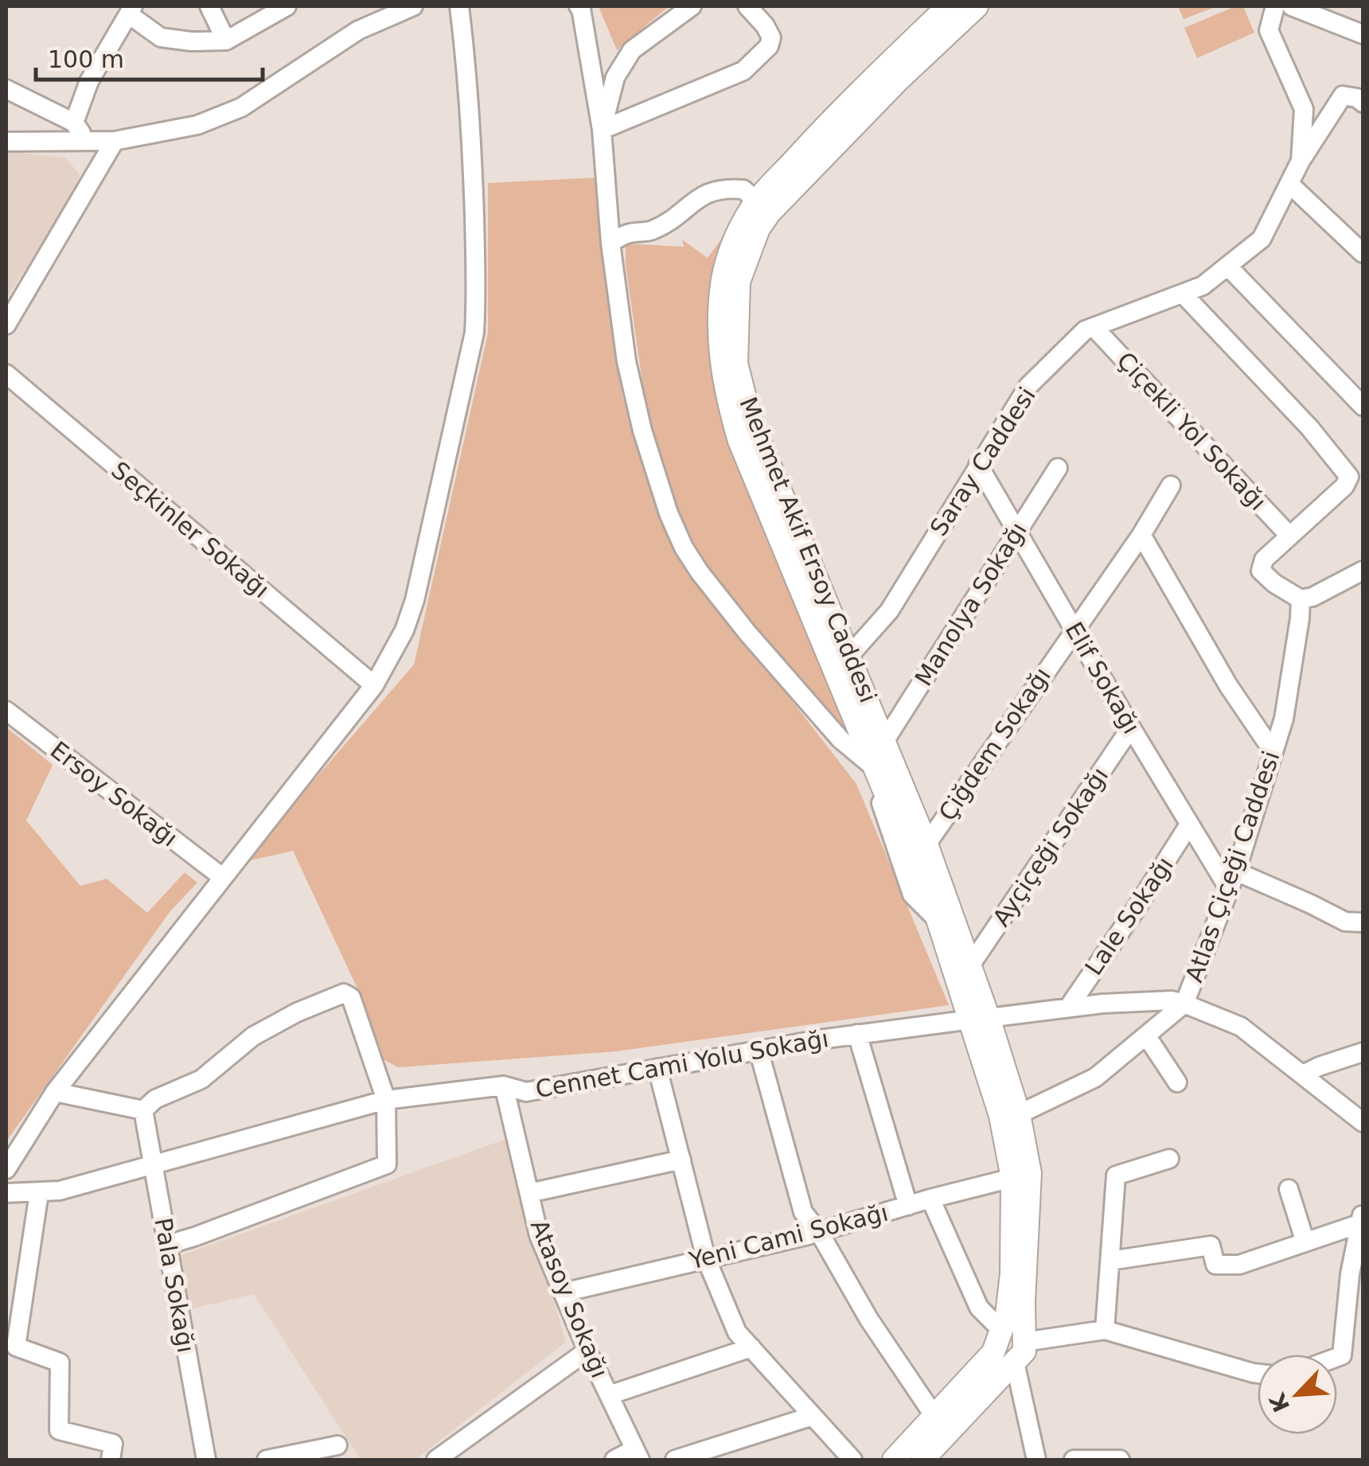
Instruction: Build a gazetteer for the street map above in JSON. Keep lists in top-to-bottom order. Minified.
{"streets":{"main road":["Mehmet Akif Ersoy Caddesi"],"street":["Çiçekli Yol Sokağı","Saray Caddesi","Seçkinler Sokağı","Manolya Sokağı","Elif Sokağı","Çiğdem Sokağı","Ersoy Sokağı","Ayçiçeği Sokağı","Atlas Çiçeği Caddesi","Lale Sokağı","Cennet Cami Yolu Sokağı","Yeni Cami Sokağı","Pala Sokağı","Atasoy Sokağı"]},"crossings":[["Çiçekli Yol Sokağı","Saray Caddesi"],["Saray Caddesi","Mehmet Akif Ersoy Caddesi"],["Saray Caddesi","Elif Sokağı"],["Mehmet Akif Ersoy Caddesi","Manolya Sokağı"],["Mehmet Akif Ersoy Caddesi","Çiğdem Sokağı"],["Mehmet Akif Ersoy Caddesi","Ayçiçeği Sokağı"],["Mehmet Akif Ersoy Caddesi","Atlas Çiçeği Caddesi"],["Mehmet Akif Ersoy Caddesi","Cennet Cami Yolu Sokağı"],["Mehmet Akif Ersoy Caddesi","Yeni Cami Sokağı"],["Manolya Sokağı","Elif Sokağı"],["Elif Sokağı","Çiğdem Sokağı"],["Elif Sokağı","Ayçiçeği Sokağı"],["Elif Sokağı","Atlas Çiçeği Caddesi"],["Elif Sokağı","Lale Sokağı"],["Atlas Çiçeği Caddesi","Cennet Cami Yolu Sokağı"],["Lale Sokağı","Cennet Cami Yolu Sokağı"],["Cennet Cami Yolu Sokağı","Pala Sokağı"],["Cennet Cami Yolu Sokağı","Atasoy Sokağı"],["Yeni Cami Sokağı","Atasoy Sokağı"]],"scale_bar":"100 m","north":"bottom left"}
